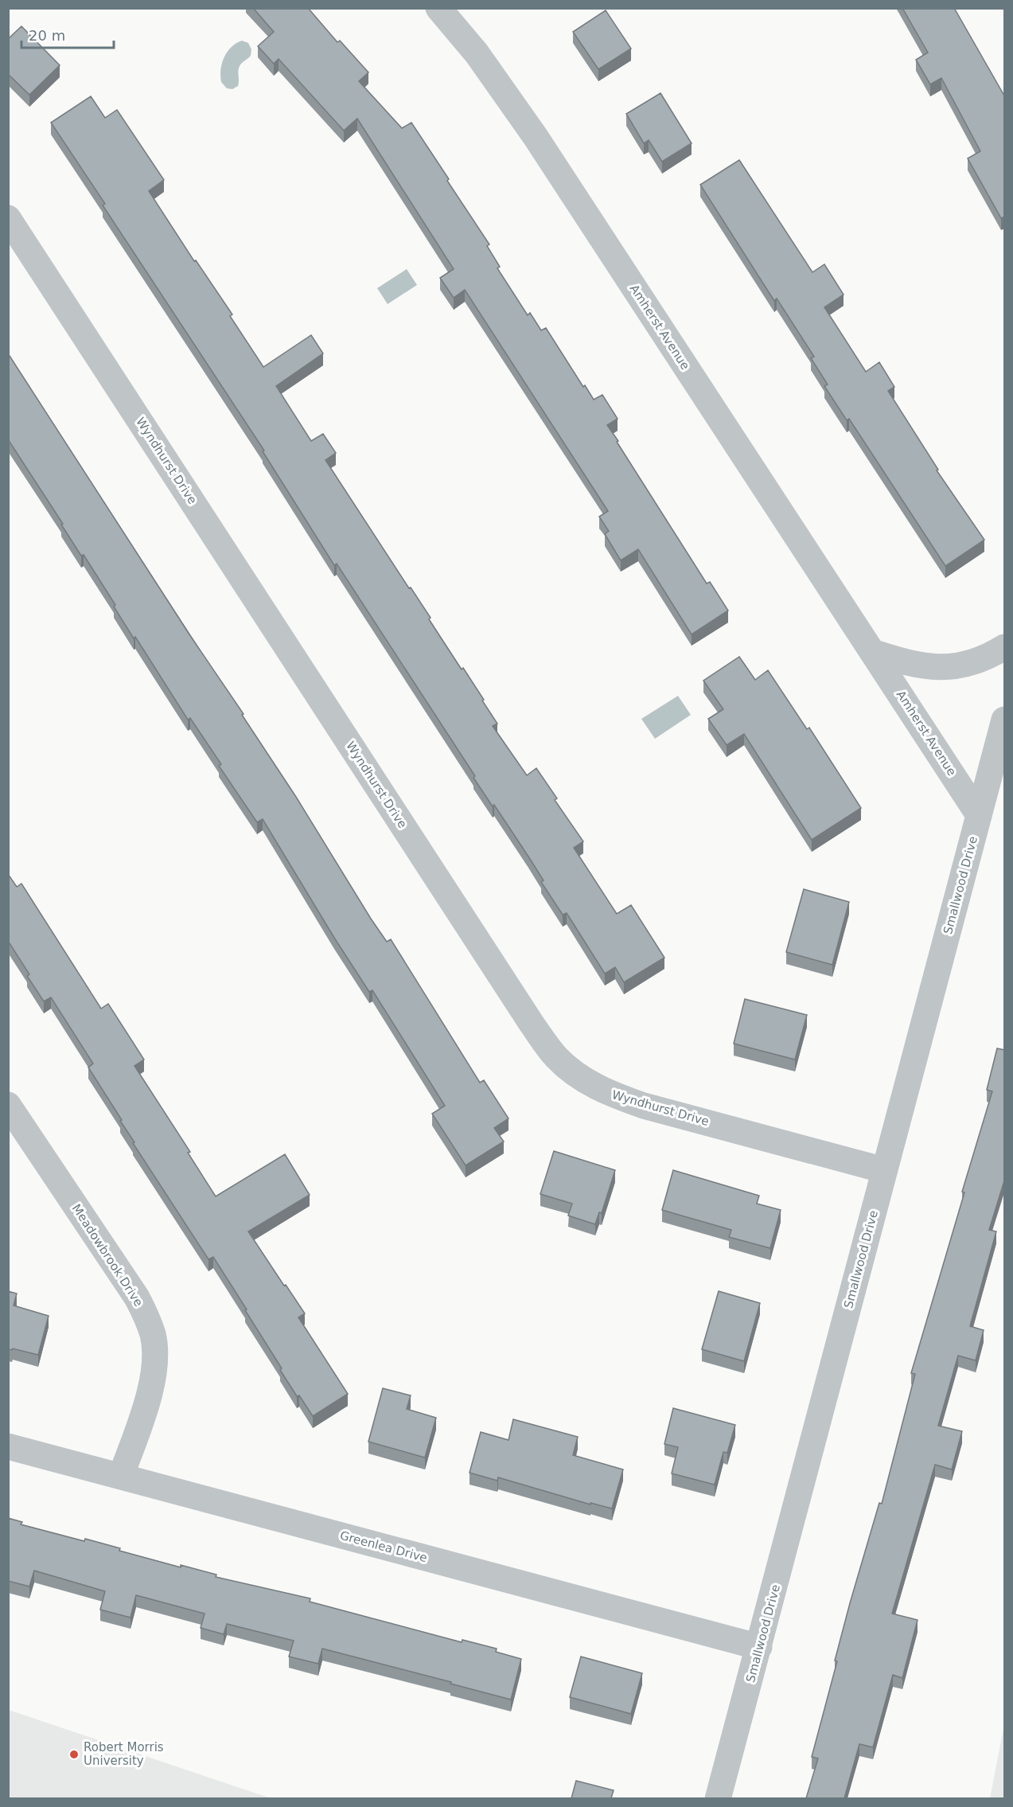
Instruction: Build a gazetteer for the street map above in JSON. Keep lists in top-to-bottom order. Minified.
{"streets":{"street":["Amherst Avenue","Wyndhurst Drive","Smallwood Drive","Meadowbrook Drive","Greenlea Drive"]},"crossings":[["Amherst Avenue","Smallwood Drive"],["Wyndhurst Drive","Smallwood Drive"],["Smallwood Drive","Greenlea Drive"],["Meadowbrook Drive","Greenlea Drive"]],"places":["Robert Morris University"],"scale_bar":"20 m"}
